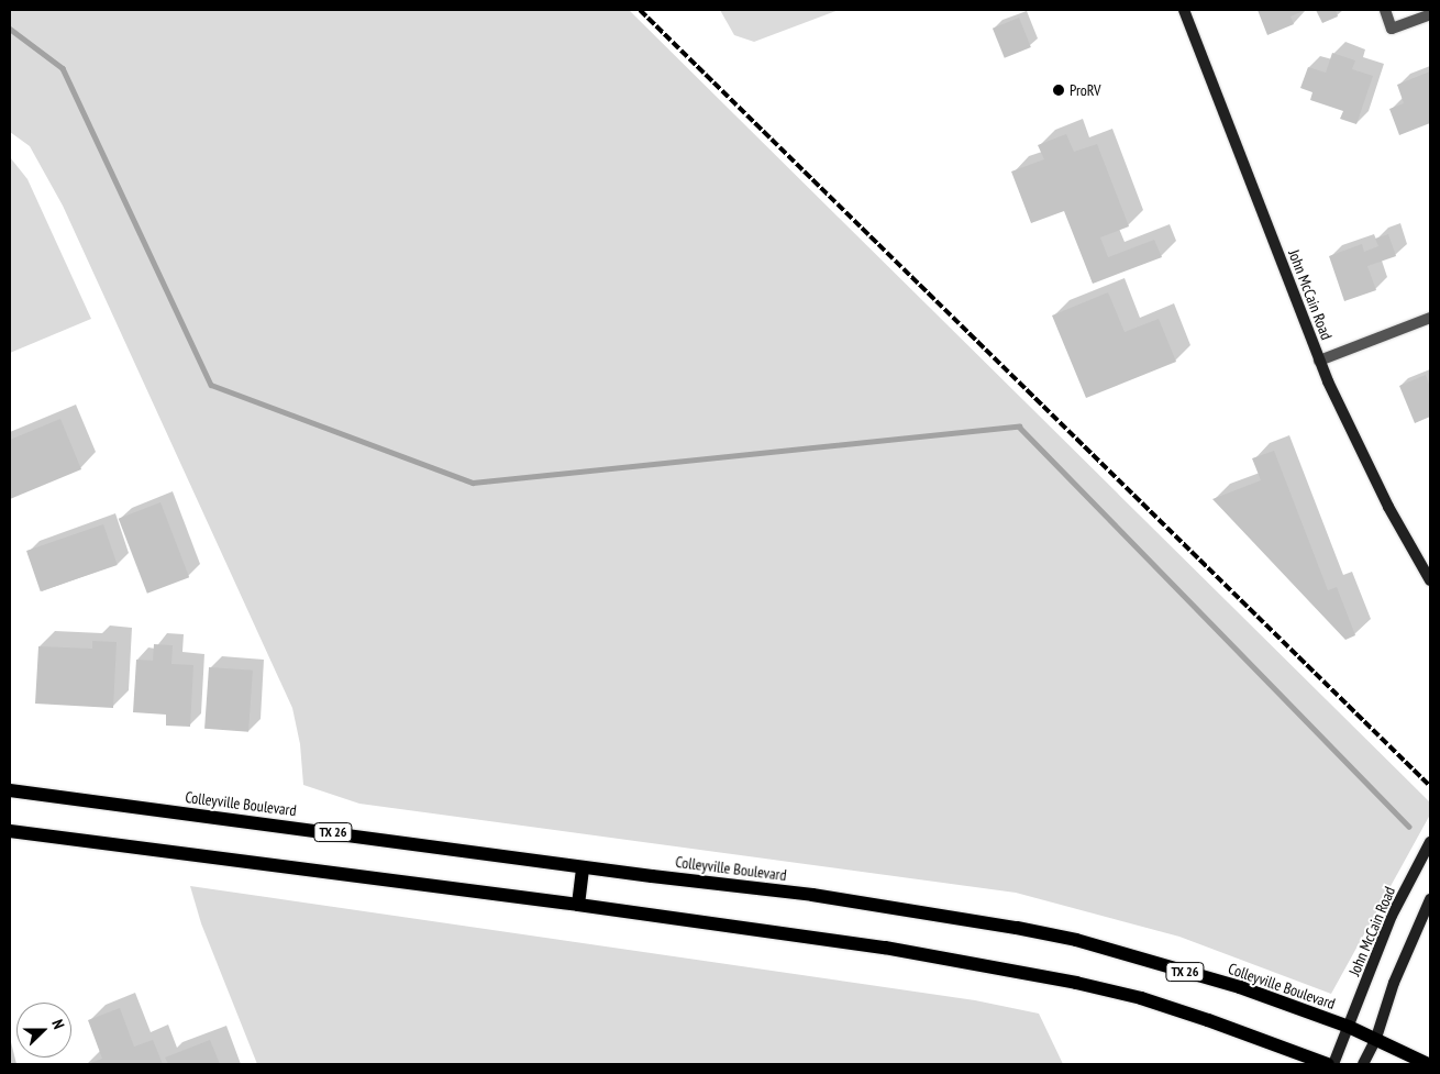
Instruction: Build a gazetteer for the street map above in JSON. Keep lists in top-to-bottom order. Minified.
{"streets":{"main road":["John McCain Road","Colleyville Boulevard","TX 26"]},"crossings":[["John McCain Road","Colleyville Boulevard"]],"places":["ProRV"],"north":"right"}
